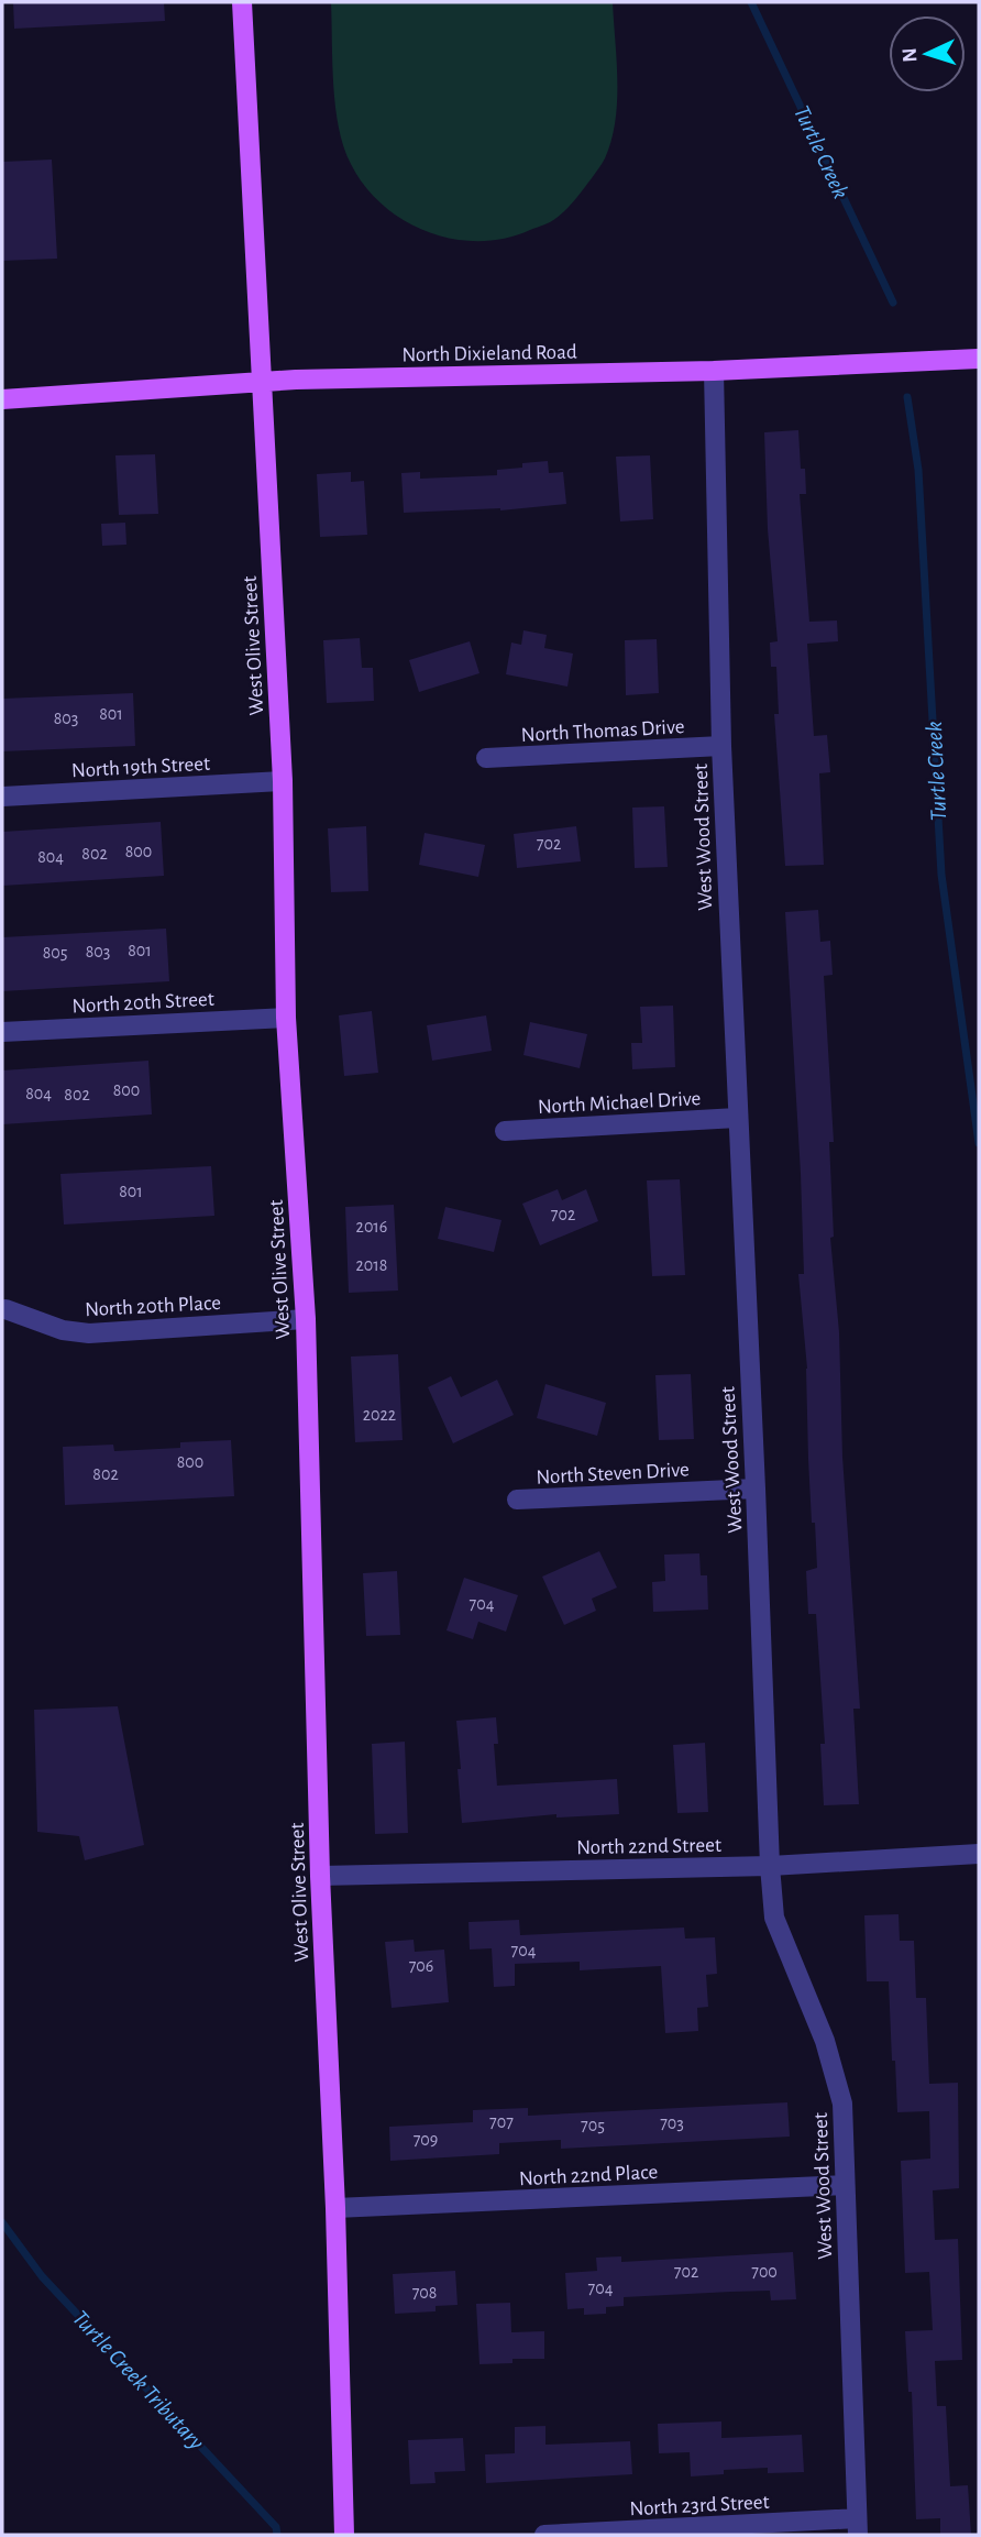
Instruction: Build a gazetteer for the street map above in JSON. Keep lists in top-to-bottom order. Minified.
{"streets":{"main road":["North Dixieland Road","West Olive Street"],"street":["North Thomas Drive","North 19th Street","West Wood Street","North 20th Street","North Michael Drive","North 20th Place","North Steven Drive","North 22nd Street","North 22nd Place","North 23rd Street"]},"crossings":[["North Dixieland Road","West Olive Street"],["North Dixieland Road","West Wood Street"],["West Olive Street","North 19th Street"],["West Olive Street","North 20th Street"],["West Olive Street","North 20th Place"],["West Olive Street","North 22nd Street"],["West Olive Street","North 22nd Place"],["North Thomas Drive","West Wood Street"],["West Wood Street","North Michael Drive"],["West Wood Street","North Steven Drive"],["West Wood Street","North 22nd Street"],["West Wood Street","North 22nd Place"],["West Wood Street","North 23rd Street"]],"water":["Turtle Creek","Turtle Creek Tributary"],"house_numbers":["801","803","702","800","802","804","801","803","805","800","804","802","801","702","2016","2018","2022","800","802","704","704","706","707","703","705","709","702","700","704","708"],"north":"left"}
